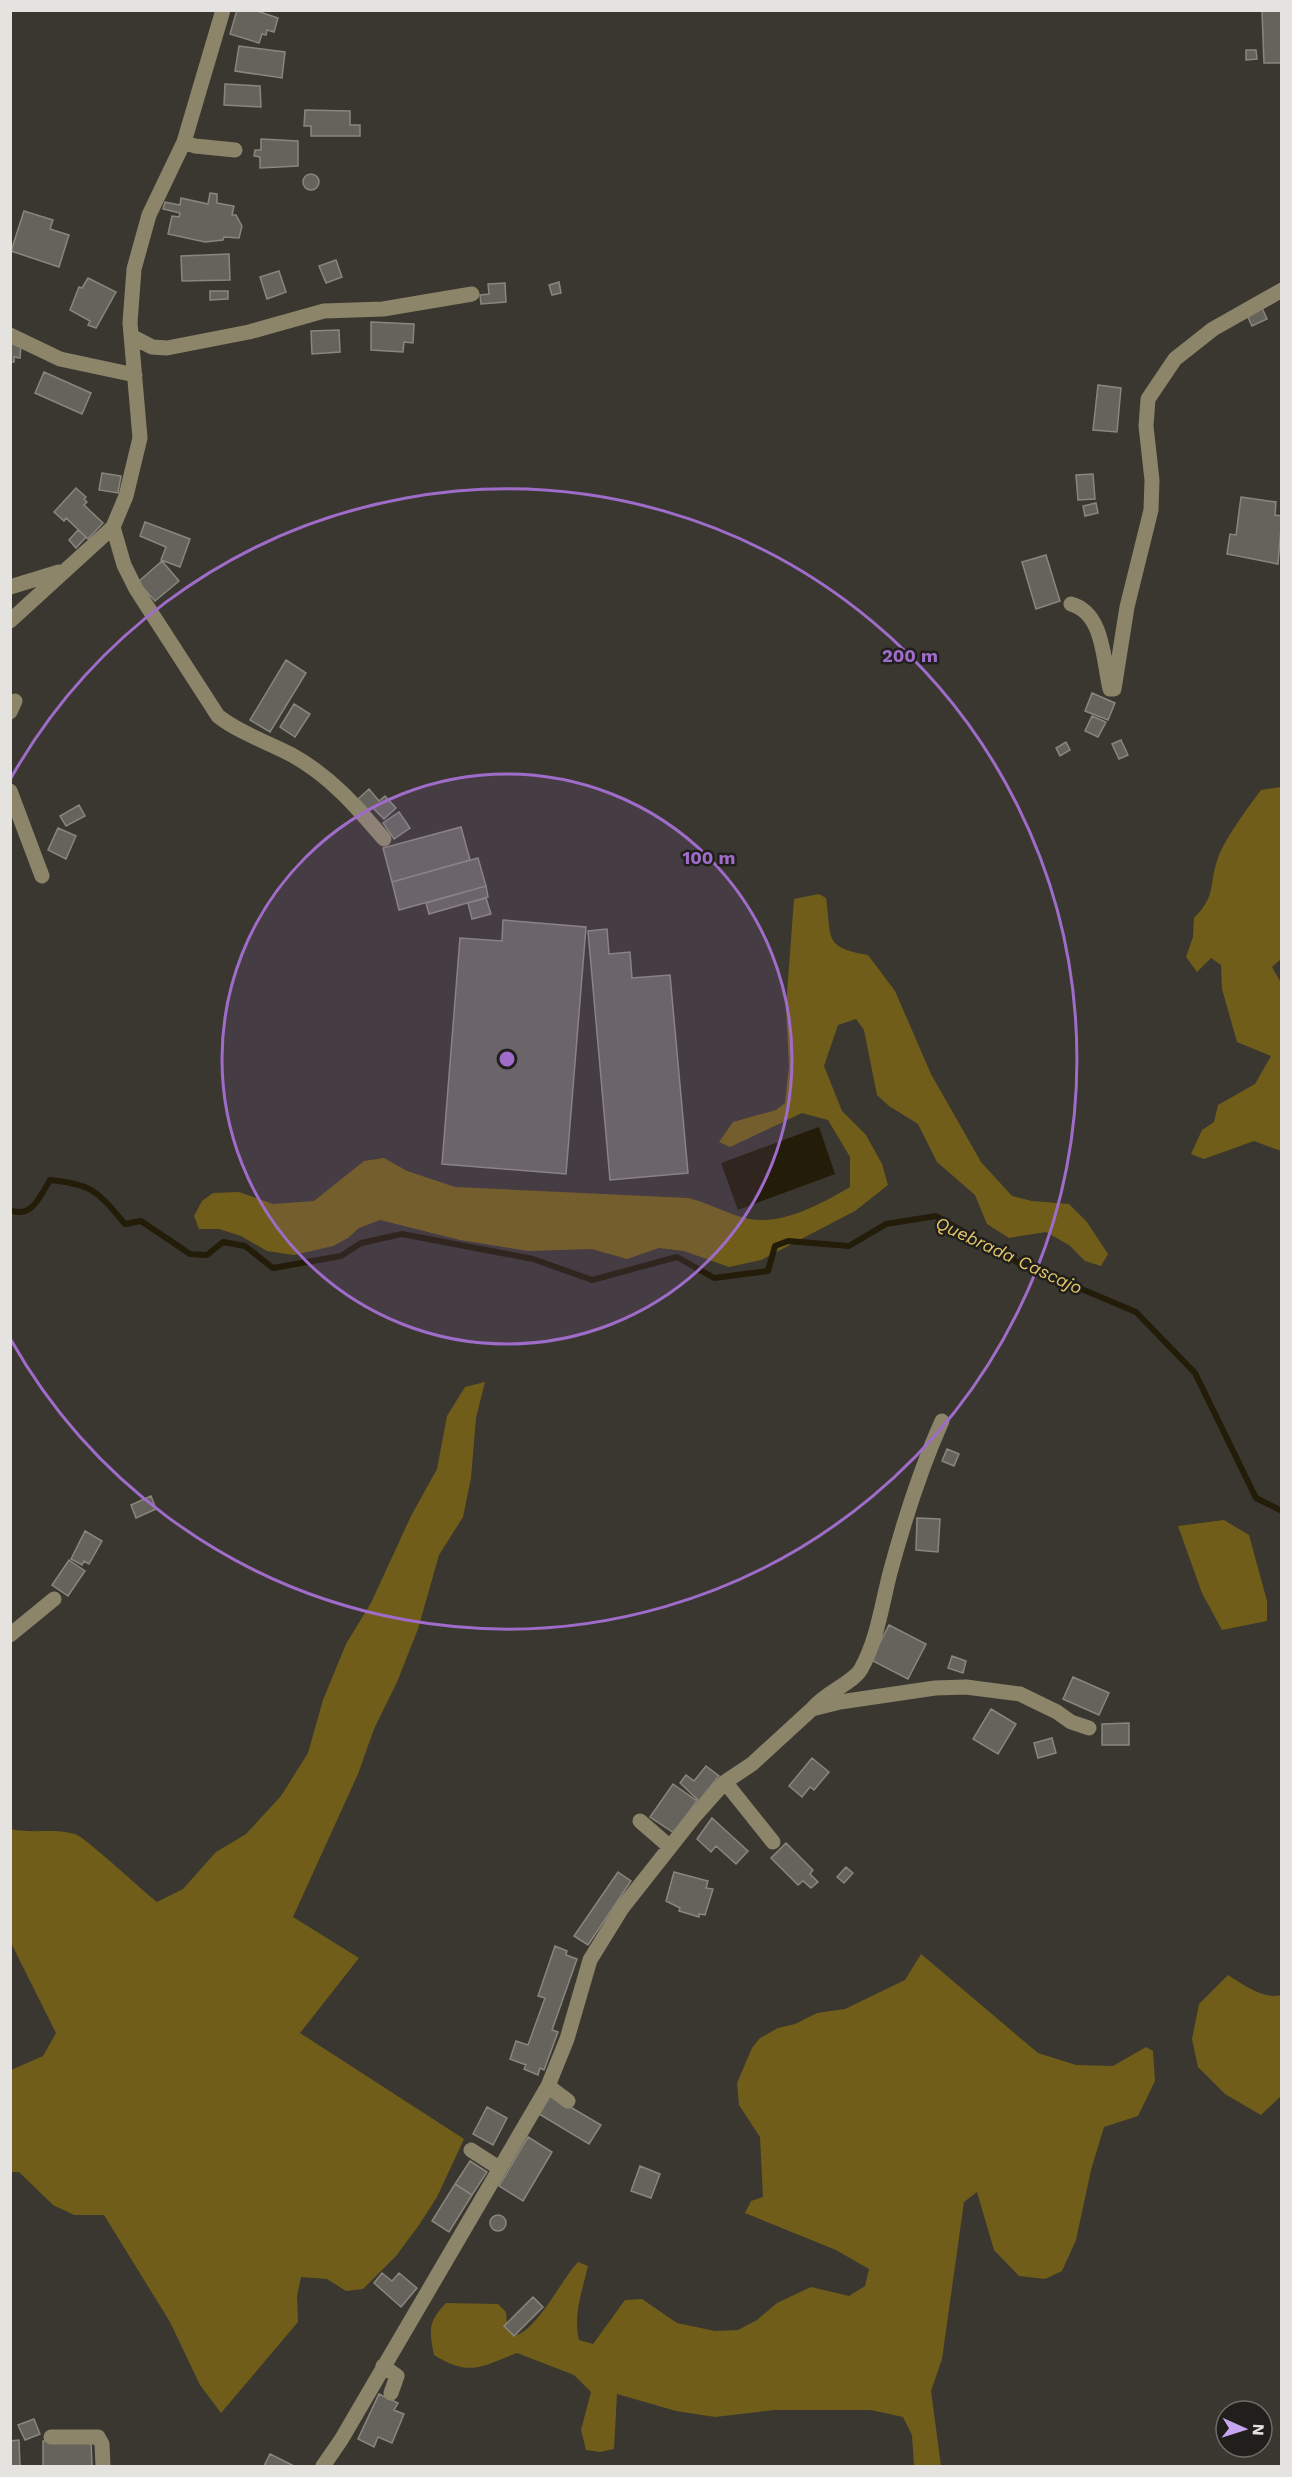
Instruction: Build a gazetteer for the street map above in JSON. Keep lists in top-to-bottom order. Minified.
{"water":["Quebrada Cascajo"],"north":"right","rings":["200 m","100 m"]}
